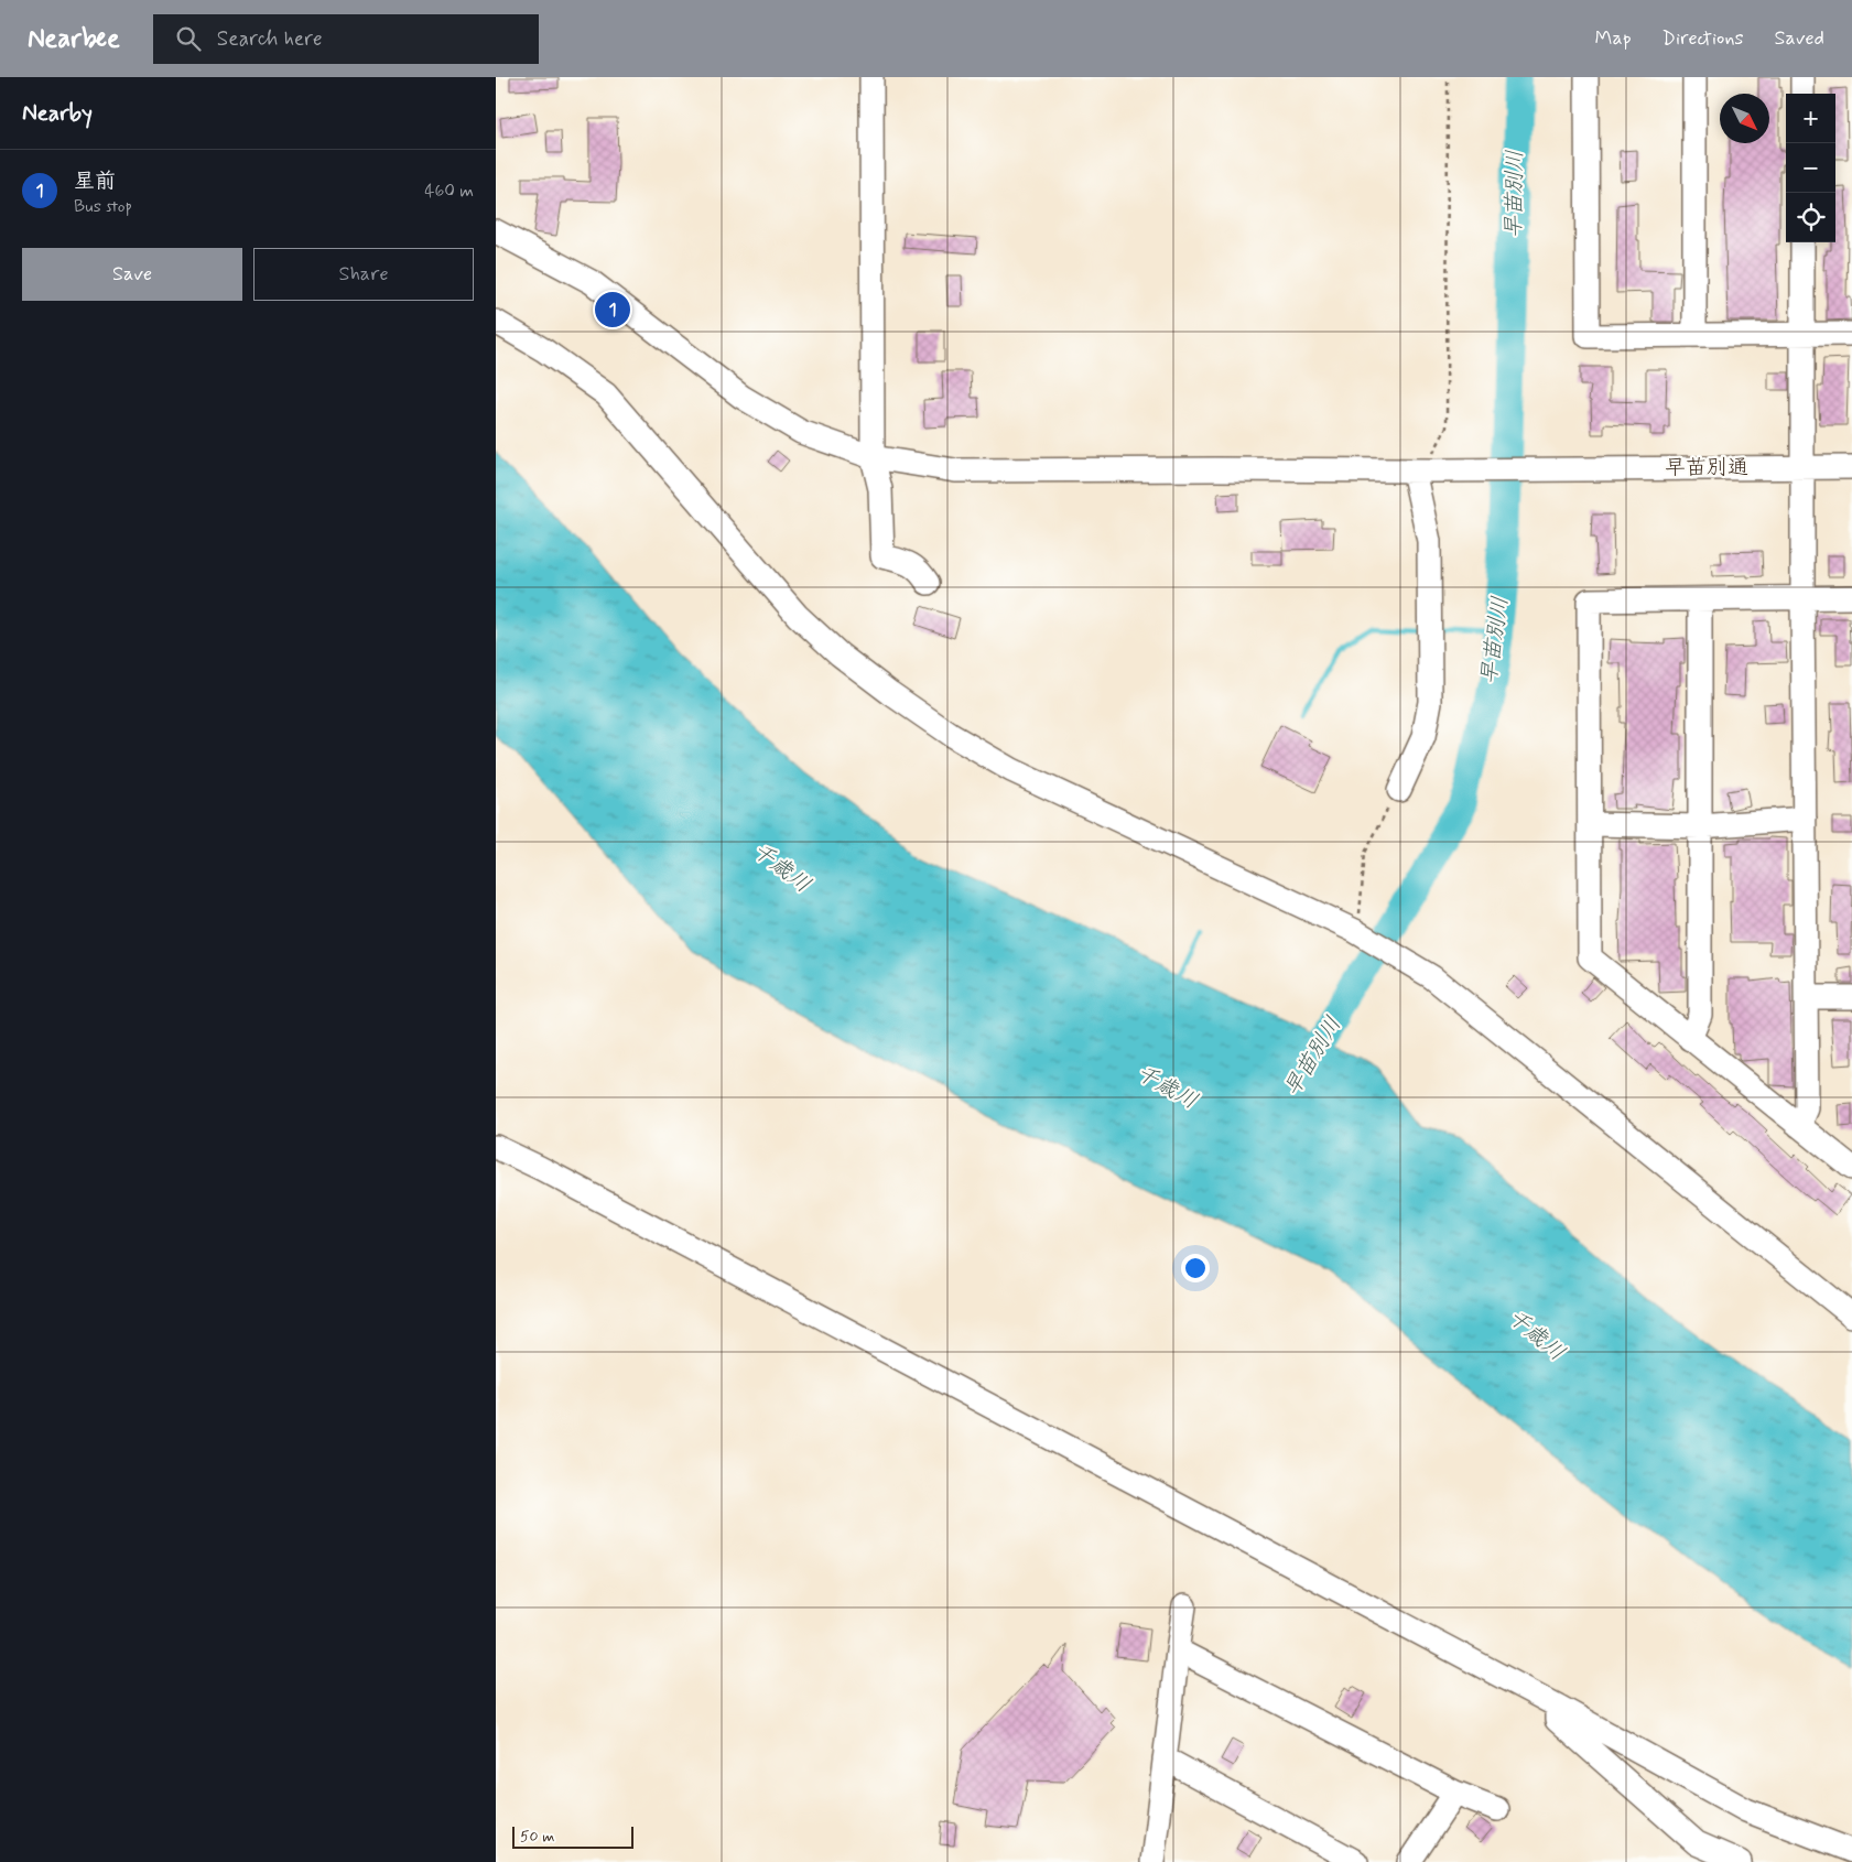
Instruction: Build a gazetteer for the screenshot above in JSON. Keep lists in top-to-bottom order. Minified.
{"streets":{"street":["早苗別通"]},"water":["早苗別川","千歳川"],"scale_bar":"50 m","north":"bottom right","page":{"header":"Nearbee","search":"Search here","nav":["Map","Directions","Saved"],"heading":"Nearby","map_buttons":["+","−"],"list":[{"mark":"1","name":"星前","note":"Bus stop","value":"460 m"}],"buttons":["Save","Share"],"pins":"1","scale":"50 m"}}
